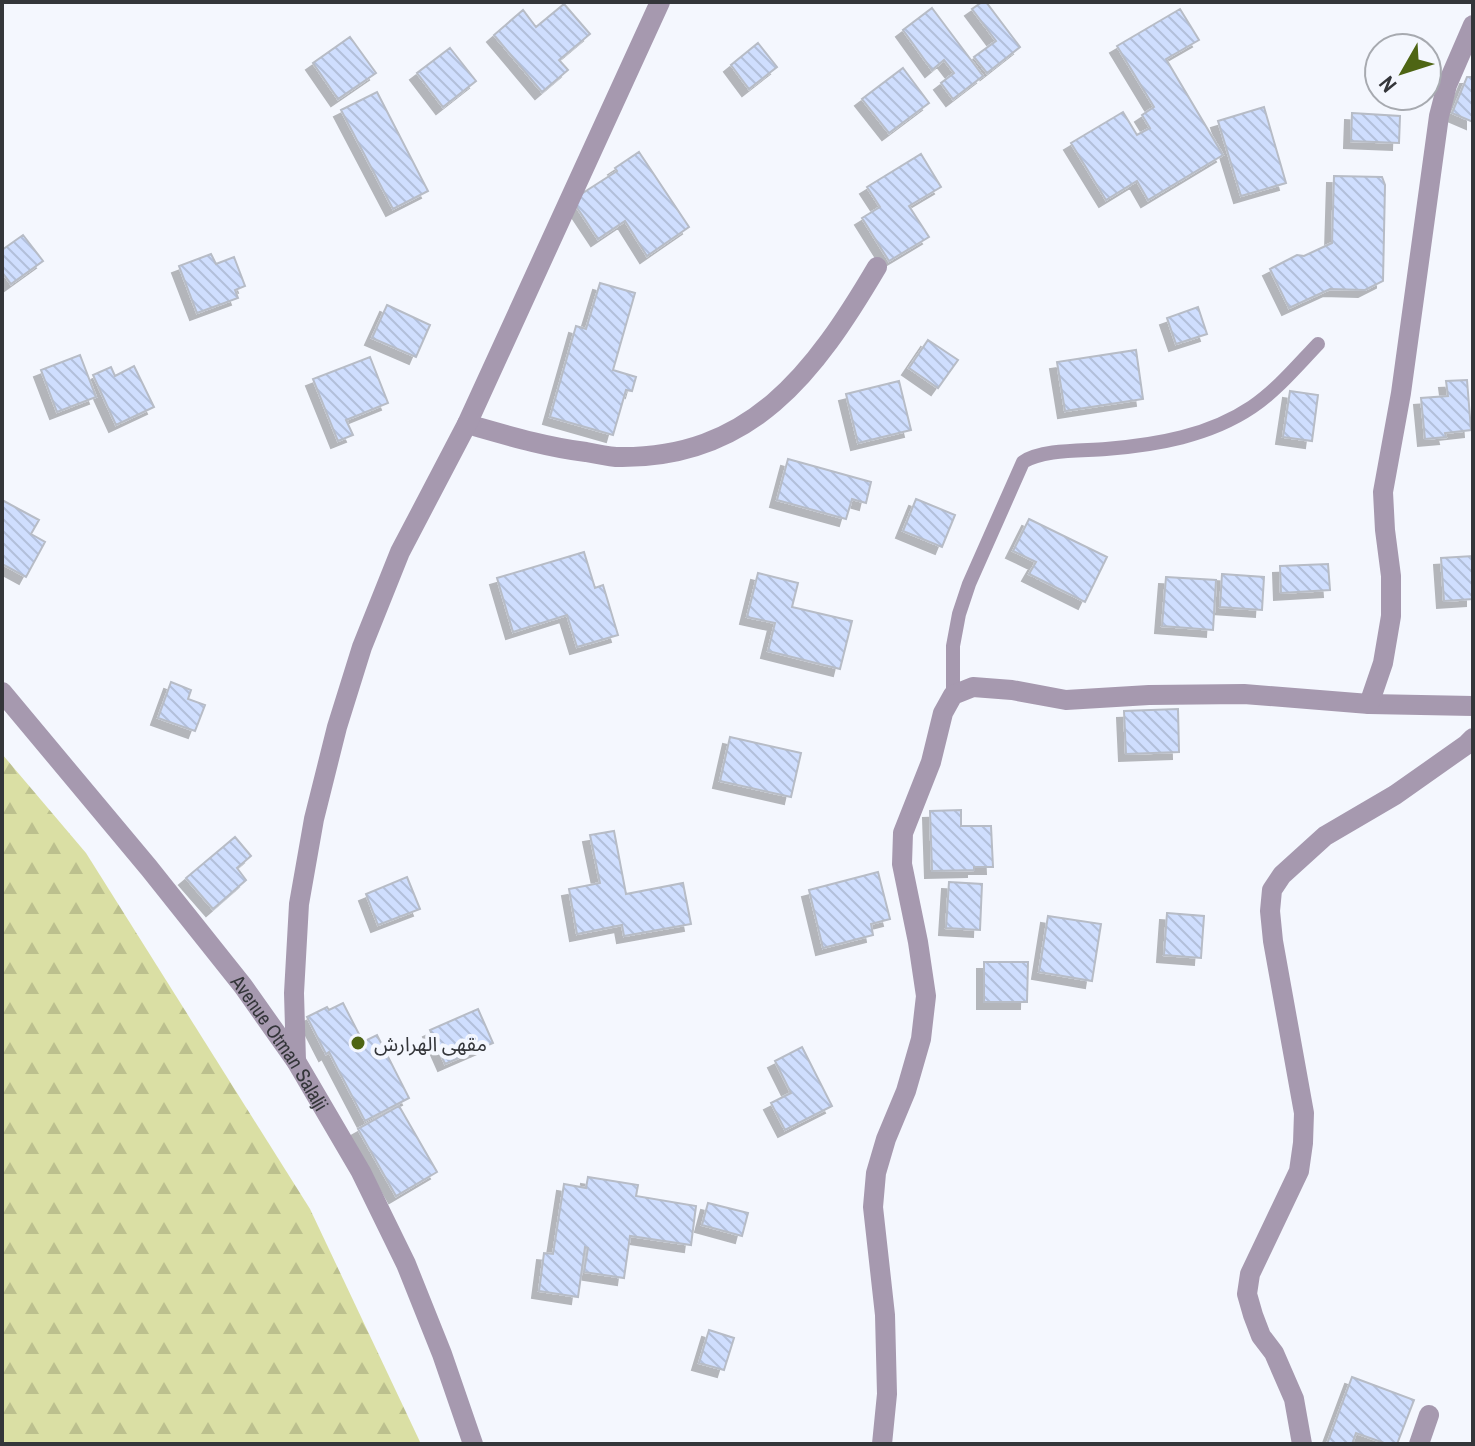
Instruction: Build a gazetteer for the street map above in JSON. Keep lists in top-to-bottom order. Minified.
{"streets":{"street":["Avenue Otman Salalji"]},"places":["مقهى الهرارش"],"north":"bottom left"}
